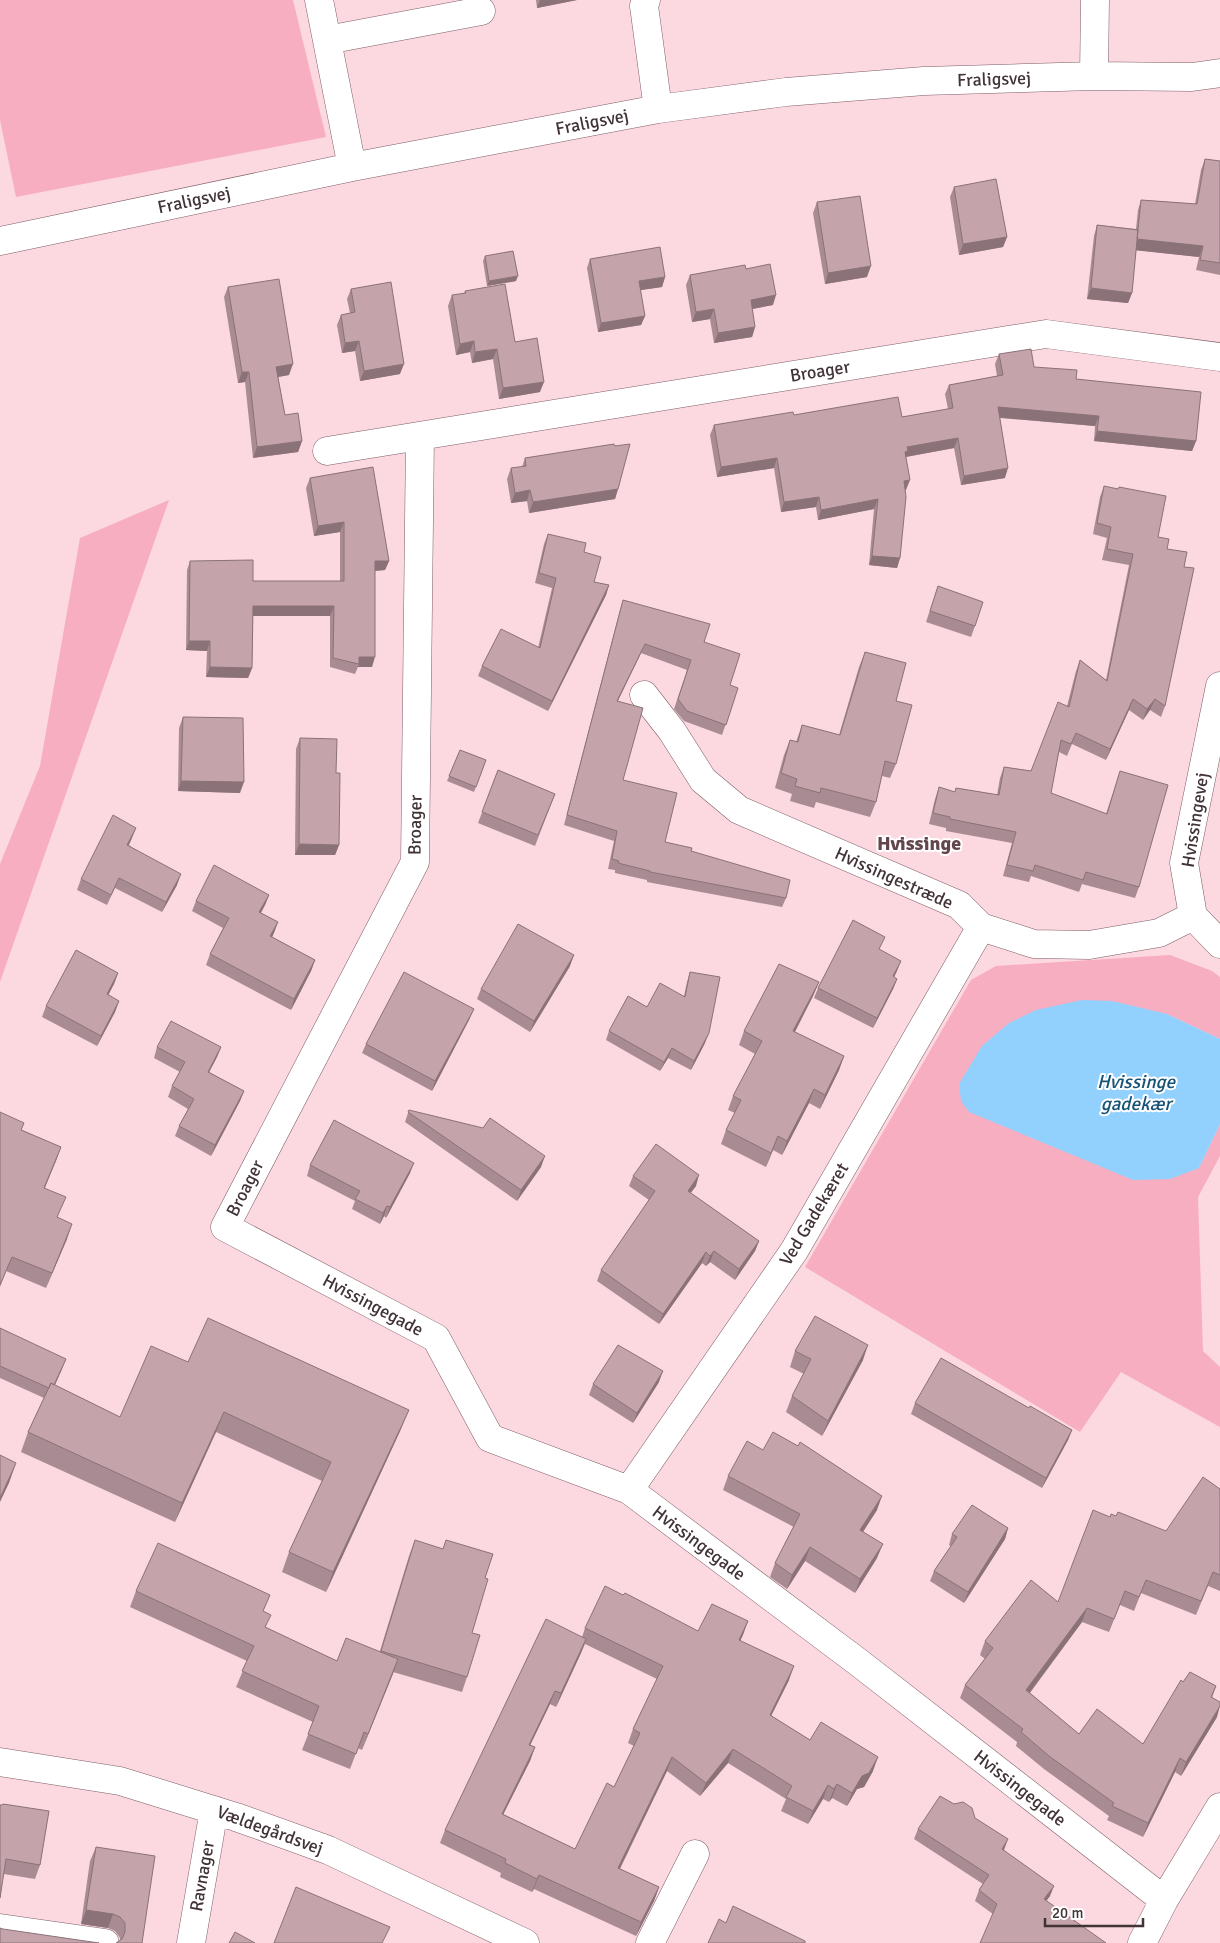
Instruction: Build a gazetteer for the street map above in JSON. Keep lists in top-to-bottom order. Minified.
{"streets":{"street":["Fraligsvej","Broager","Hvissingevej","Hvissingestræde","Ved Gadekæret","Hvissingegade","Vældegårdsvej","Ravnager"]},"crossings":[["Broager","Hvissingegade"],["Hvissingevej","Hvissingestræde"],["Hvissingestræde","Ved Gadekæret"],["Ved Gadekæret","Hvissingegade"],["Vældegårdsvej","Ravnager"]],"districts":["Hvissinge"],"water":["Hvissinge gadekær"],"scale_bar":"20 m"}
